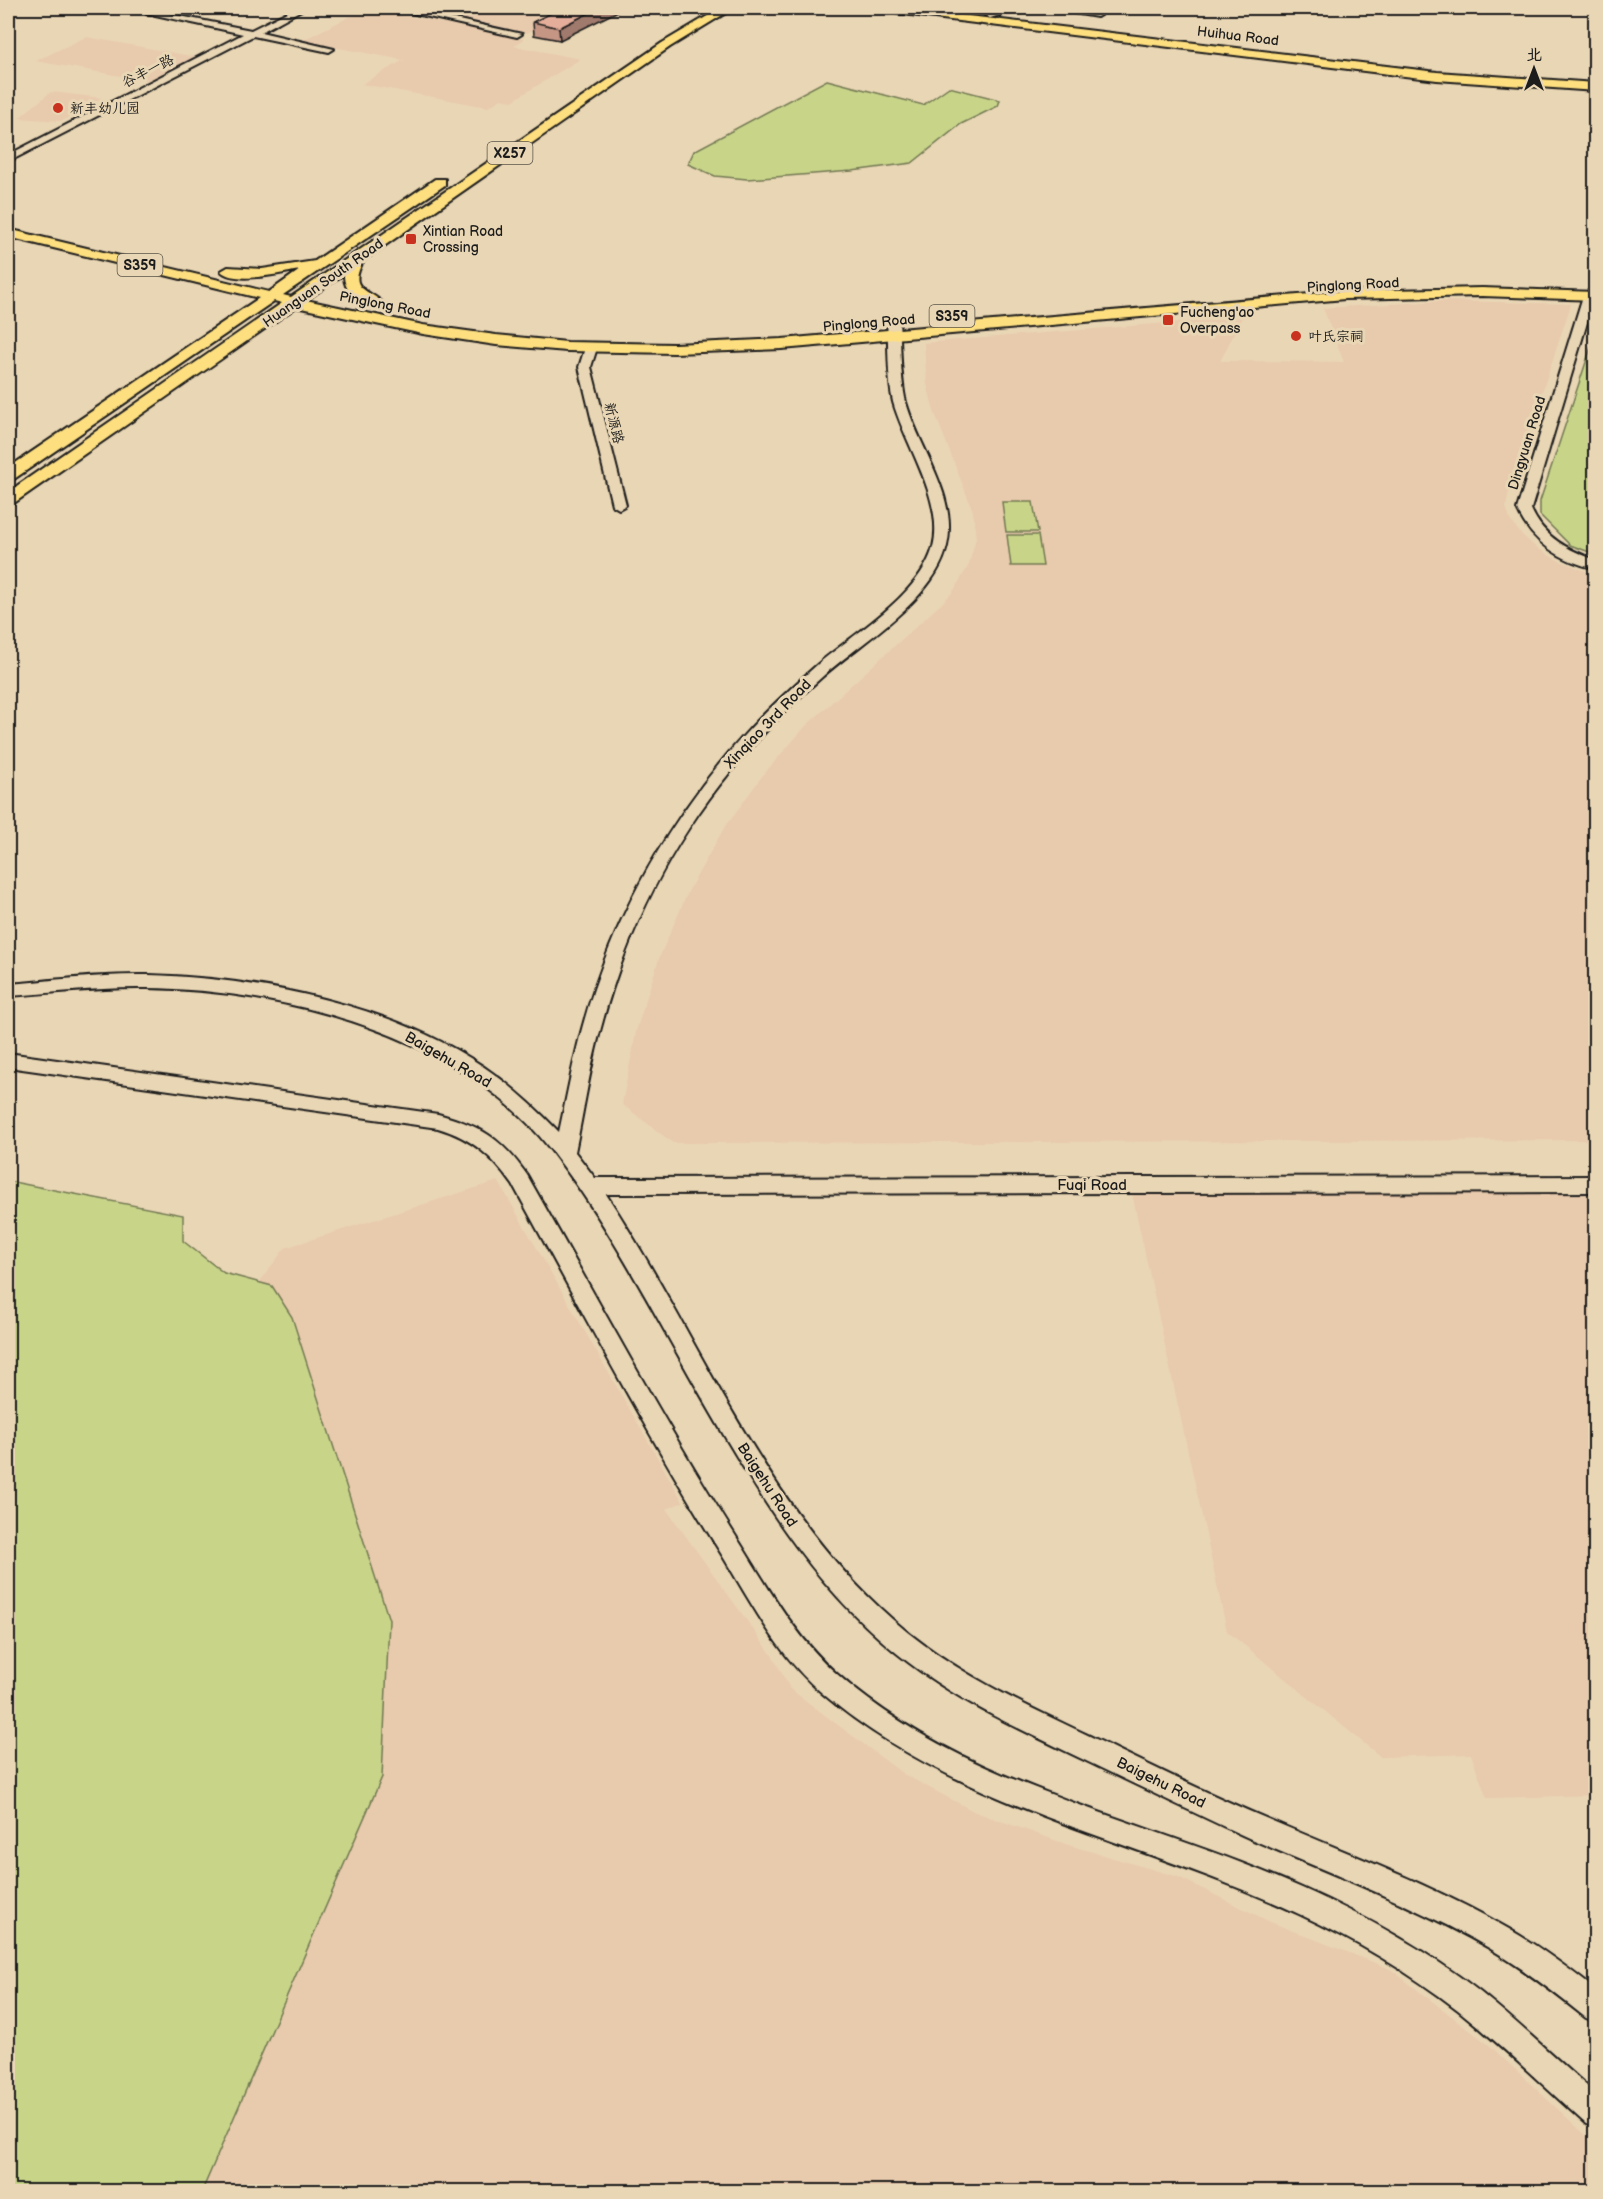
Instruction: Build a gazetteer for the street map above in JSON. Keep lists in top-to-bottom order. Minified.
{"streets":{"main road":["Huihua Road","X257","S359","Huanguan South Road","Pinglong Road"],"street":["谷丰一路","新源路","Dingyuan Road","Xinqiao 3rd Road","Baigehu Road","Fuqi Road"]},"crossings":[["S359","Huanguan South Road"],["S359","Pinglong Road"],["Huanguan South Road","Pinglong Road"],["Pinglong Road","新源路"],["Pinglong Road","Dingyuan Road"],["Pinglong Road","Xinqiao 3rd Road"],["Xinqiao 3rd Road","Baigehu Road"],["Baigehu Road","Fuqi Road"]],"places":{"other":["新丰幼儿园","叶氏宗祠"],"transit":["Xintian Road Crossing","Fucheng'ao Overpass"]},"north":"top"}
